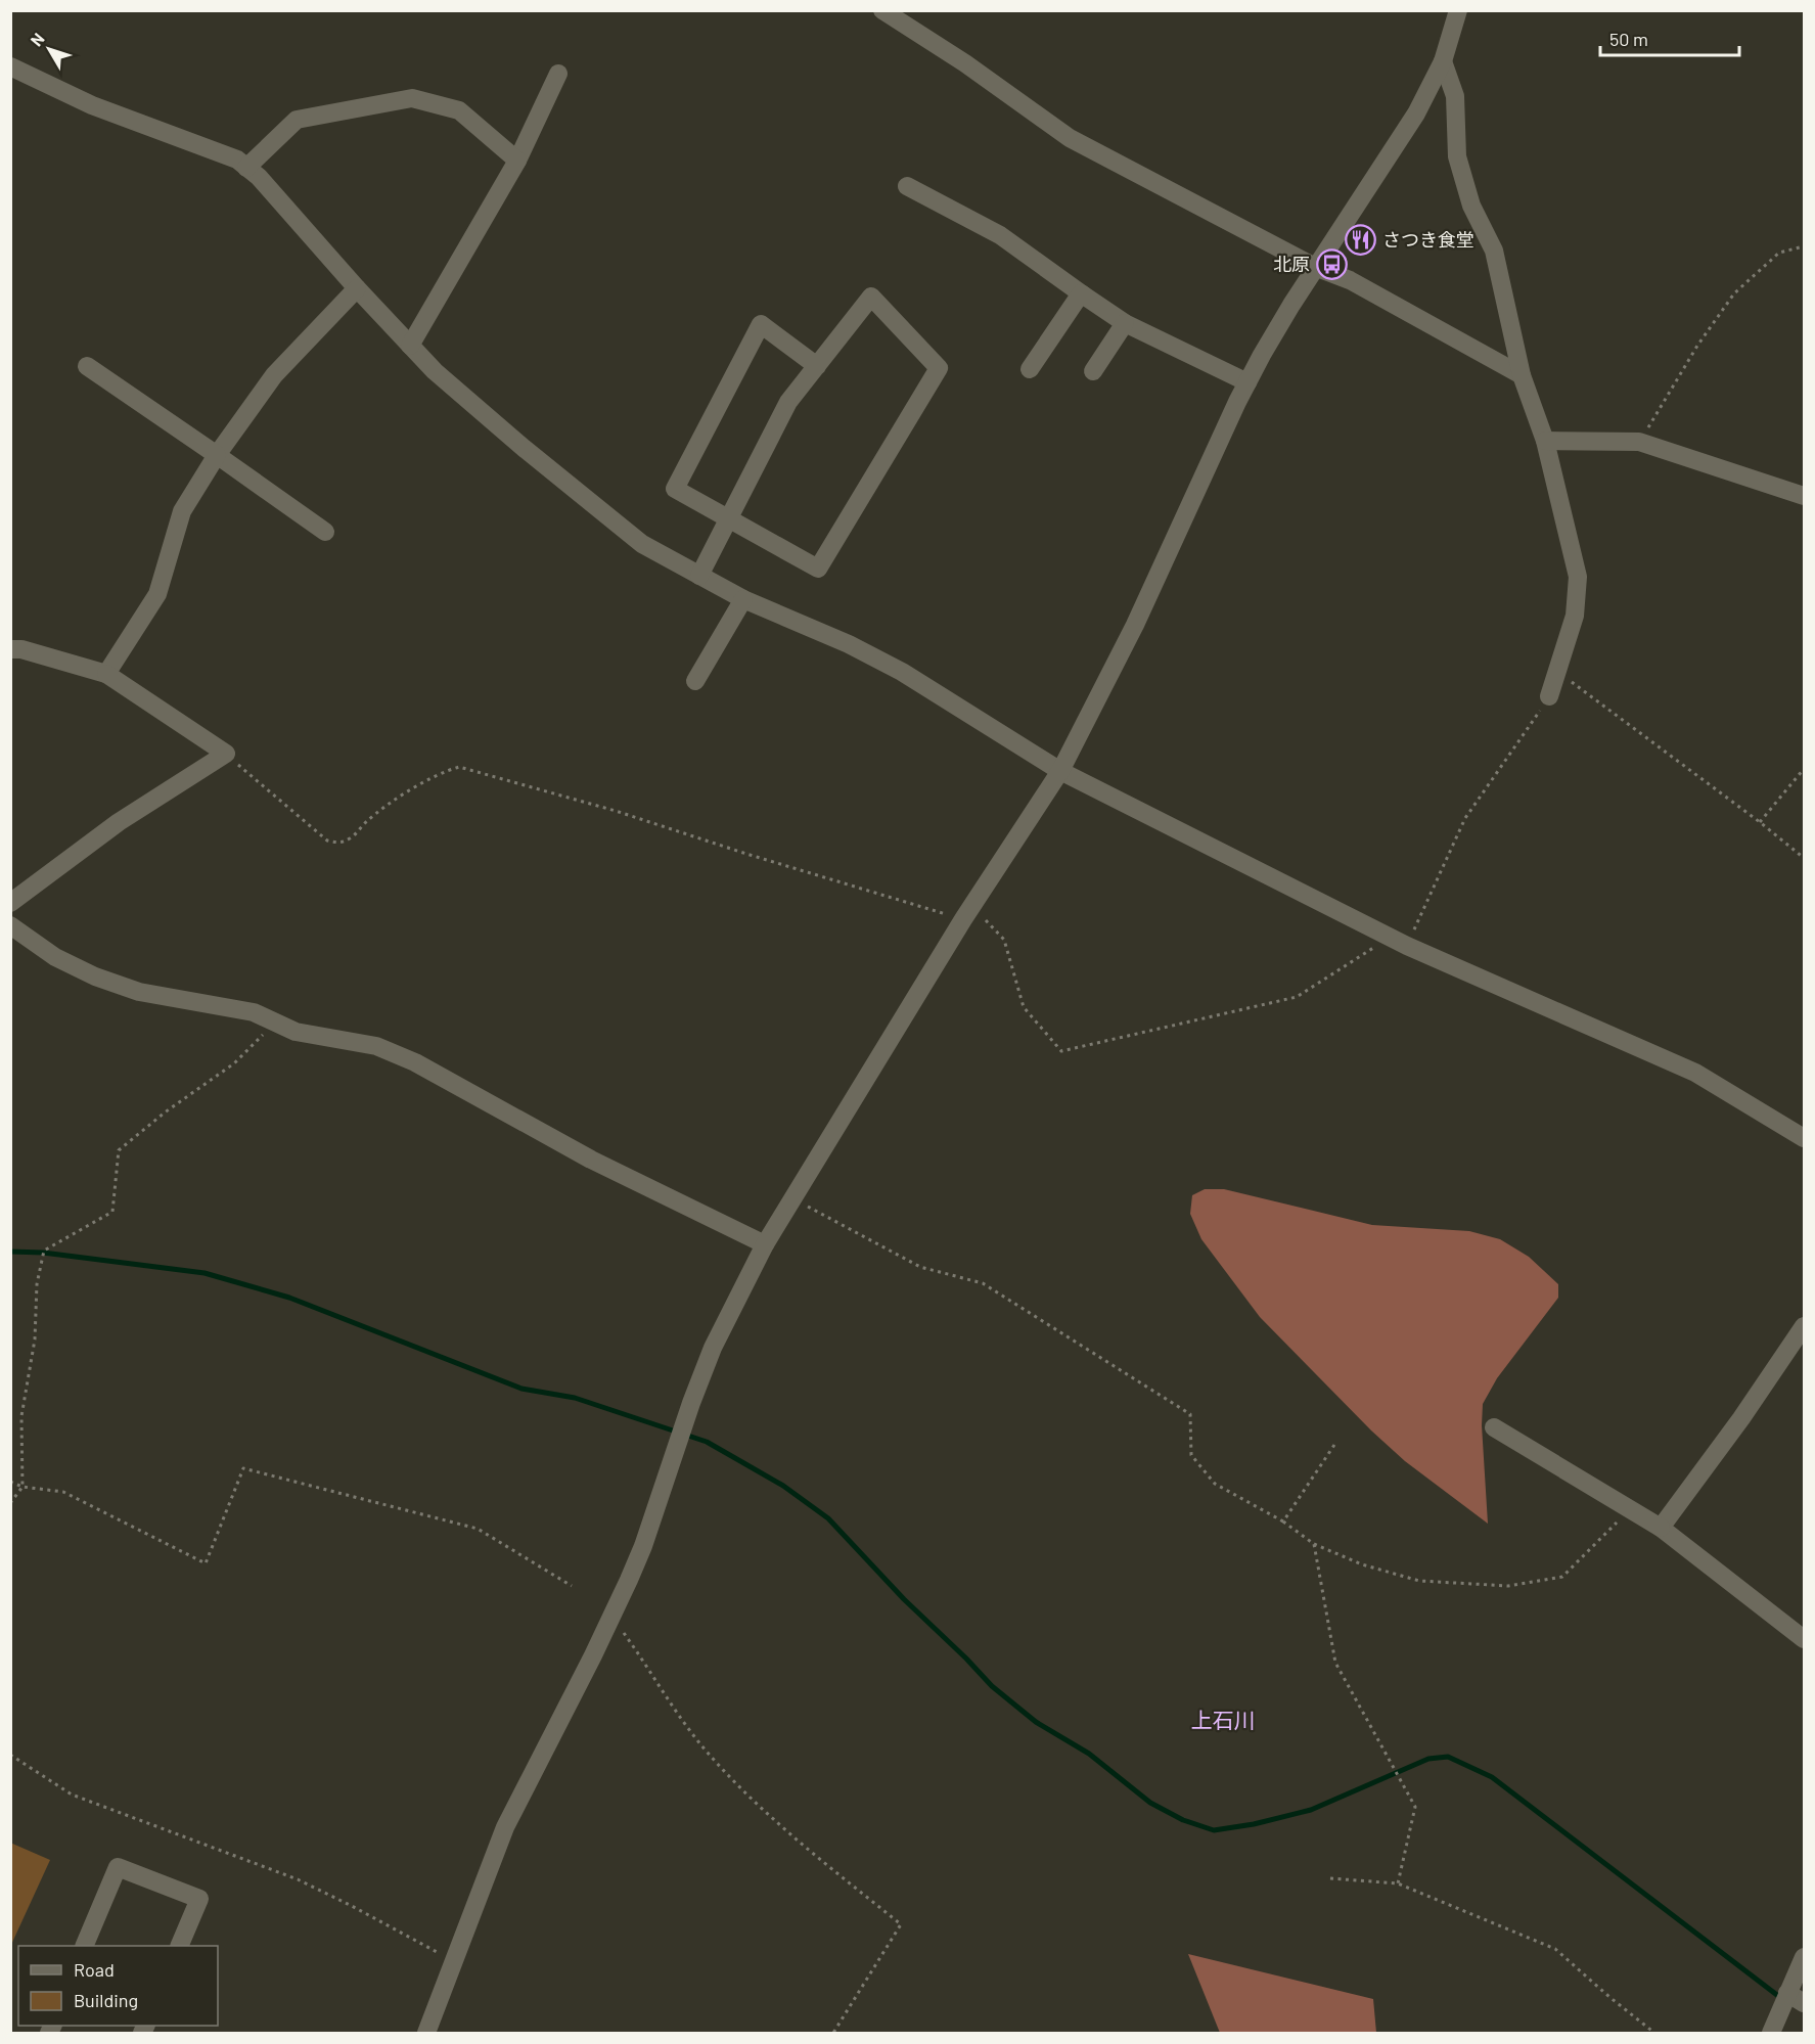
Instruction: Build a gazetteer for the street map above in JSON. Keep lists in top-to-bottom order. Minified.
{"districts":["上石川"],"places":{"restaurant":["さつき食堂"],"bus stop":["北原"]},"legend":["Road","Building"],"scale_bar":"50 m","north":"top left"}
